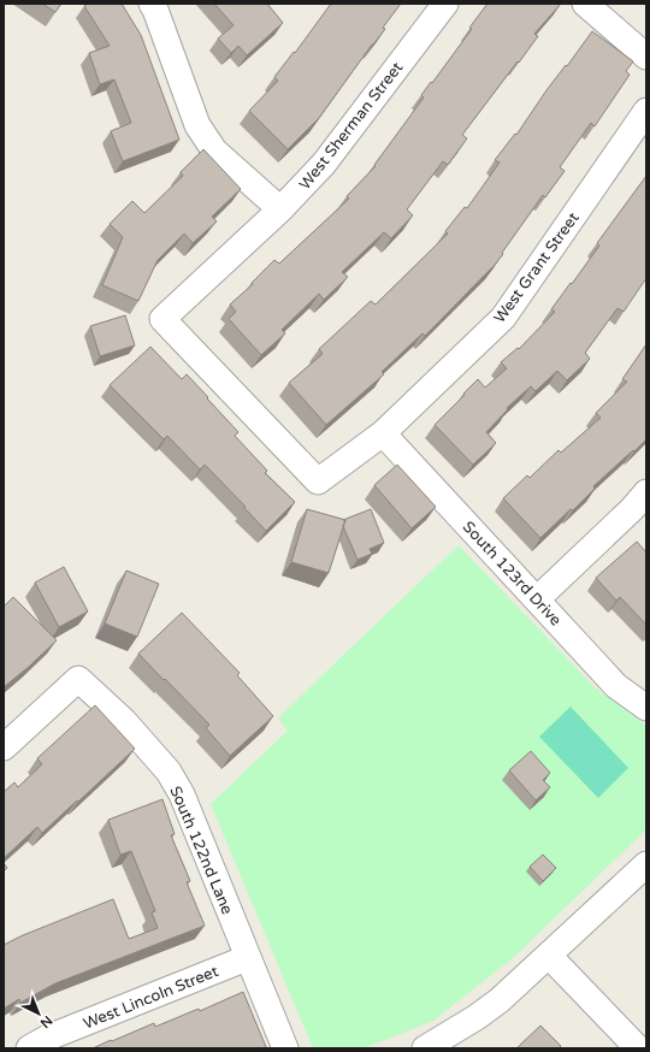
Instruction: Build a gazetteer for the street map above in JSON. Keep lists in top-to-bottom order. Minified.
{"streets":{"street":["West Sherman Street","West Grant Street","South 123rd Drive","South 122nd Lane","West Lincoln Street"]},"crossings":[["West Sherman Street","West Grant Street"],["West Grant Street","South 123rd Drive"],["South 122nd Lane","West Lincoln Street"]],"north":"bottom right"}
